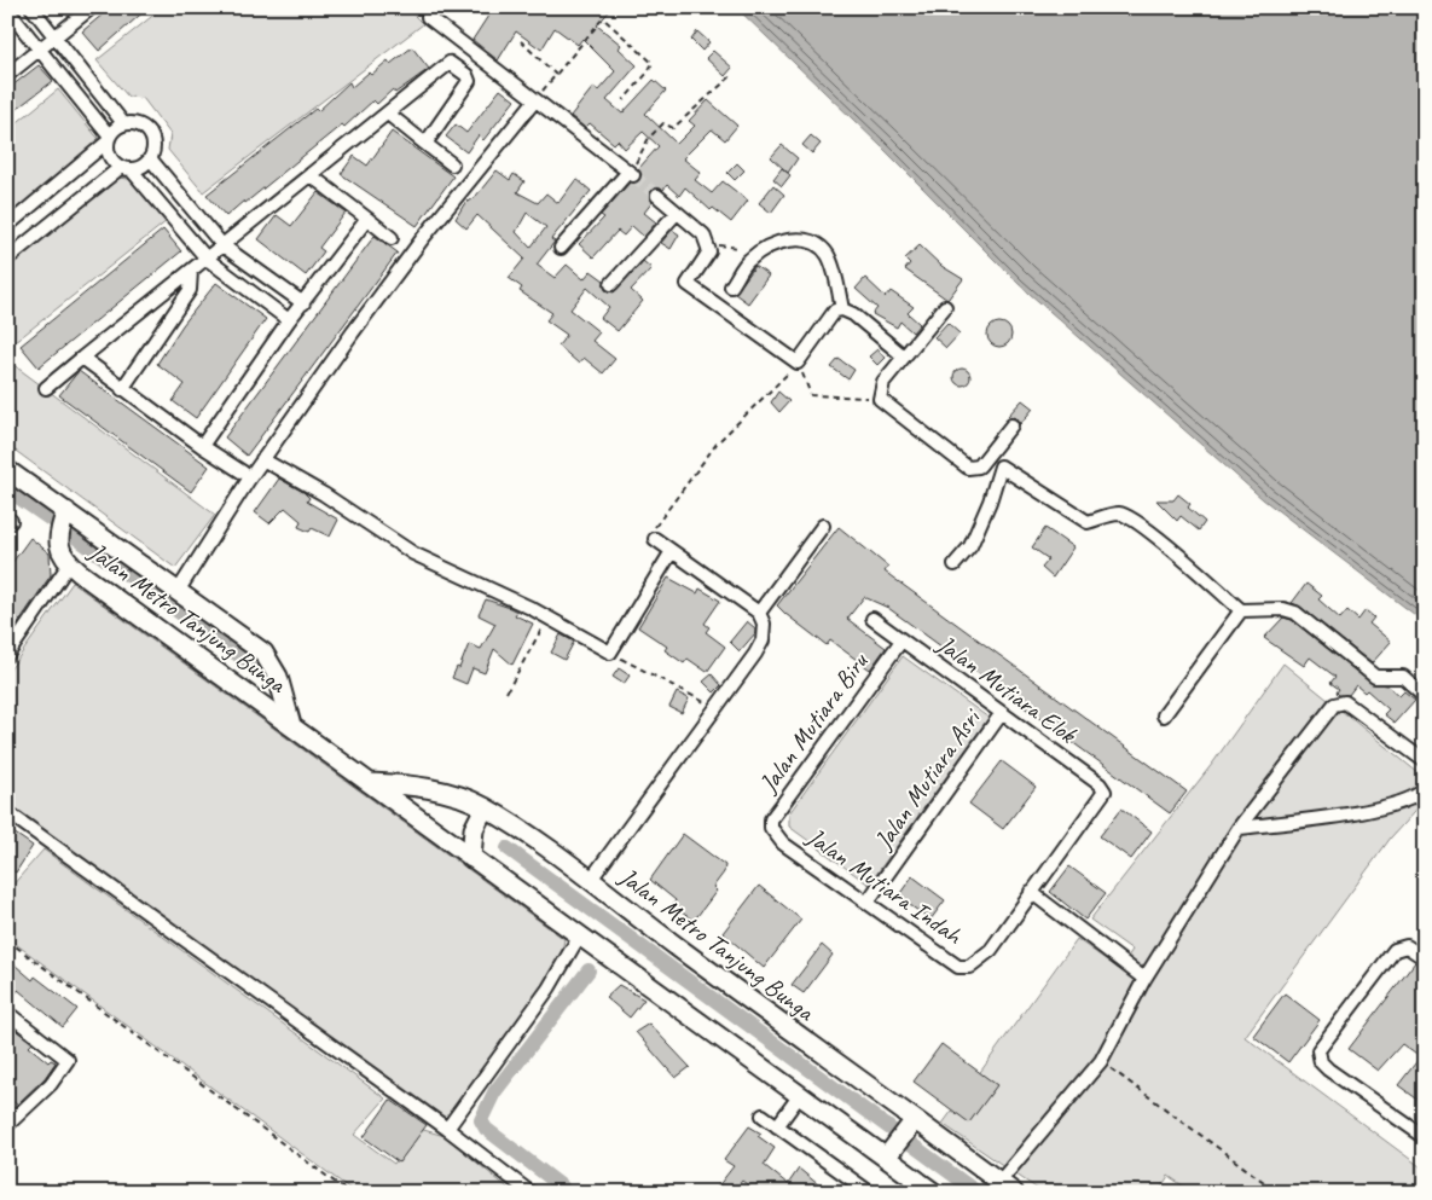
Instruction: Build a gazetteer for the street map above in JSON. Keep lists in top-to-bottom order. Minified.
{"streets":{"main road":["Jalan Metro Tanjung Bunga"],"street":["Jalan Mutiara Elok","Jalan Mutiara Biru","Jalan Mutiara Asri","Jalan Mutiara Indah"]},"crossings":[["Jalan Mutiara Elok","Jalan Mutiara Biru"],["Jalan Mutiara Elok","Jalan Mutiara Asri"],["Jalan Mutiara Elok","Jalan Mutiara Indah"],["Jalan Mutiara Biru","Jalan Mutiara Indah"],["Jalan Mutiara Asri","Jalan Mutiara Indah"]]}
